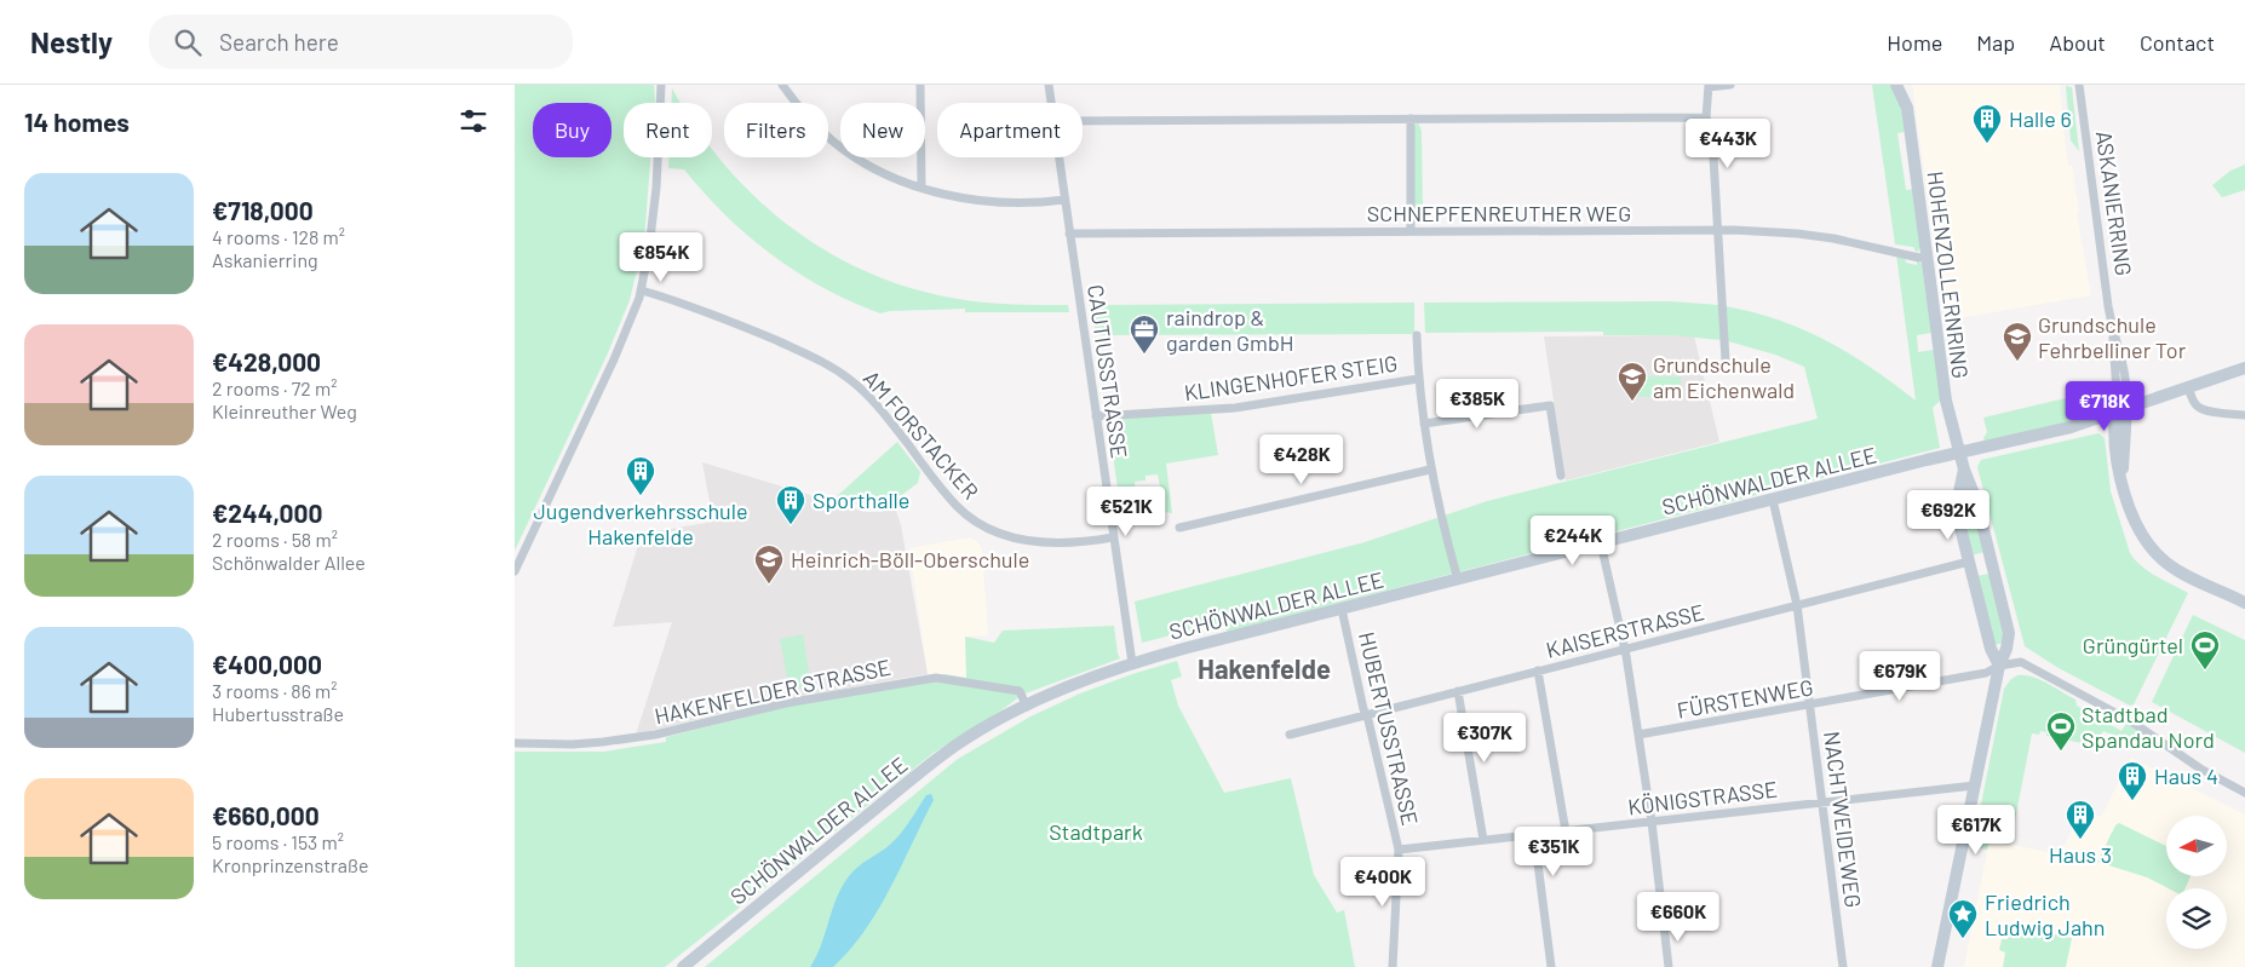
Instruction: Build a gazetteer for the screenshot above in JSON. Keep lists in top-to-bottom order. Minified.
{"streets":{"main road":["ASKANIERRING","HOHENZOLLERNRING","SCHÖNWALDER ALLEE"],"street":["SCHNEPFENREUTHER WEG","CAUTIUSSTRASSE","KLINGENHOFER STEIG","AM FORSTACKER","KAISERSTRASSE","HAKENFELDER STRASSE","FÜRSTENWEG","HUBERTUSSTRASSE","KÖNIGSTRASSE","NACHTWEIDEWEG"]},"crossings":[["ASKANIERRING","SCHÖNWALDER ALLEE"],["SCHNEPFENREUTHER WEG","HOHENZOLLERNRING"],["SCHNEPFENREUTHER WEG","CAUTIUSSTRASSE"],["HOHENZOLLERNRING","SCHÖNWALDER ALLEE"],["HOHENZOLLERNRING","KAISERSTRASSE"],["HOHENZOLLERNRING","FÜRSTENWEG"],["CAUTIUSSTRASSE","KLINGENHOFER STEIG"],["CAUTIUSSTRASSE","AM FORSTACKER"],["CAUTIUSSTRASSE","SCHÖNWALDER ALLEE"],["SCHÖNWALDER ALLEE","HAKENFELDER STRASSE"],["SCHÖNWALDER ALLEE","HUBERTUSSTRASSE"],["SCHÖNWALDER ALLEE","NACHTWEIDEWEG"],["KAISERSTRASSE","HUBERTUSSTRASSE"],["KAISERSTRASSE","NACHTWEIDEWEG"],["FÜRSTENWEG","NACHTWEIDEWEG"],["HUBERTUSSTRASSE","KÖNIGSTRASSE"],["KÖNIGSTRASSE","NACHTWEIDEWEG"]],"districts":["Hakenfelde"],"parks":["Stadtpark"],"places":{"building":["Halle 6","Jugendverkehrsschule Hakenfelde","Sporthalle","Haus 4","Haus 3"],"office":["raindrop & garden GmbH"],"school or university":["Grundschule Fehrbelliner Tor","Grundschule am Eichenwald","Heinrich-Böll-Oberschule"],"sports":["Grüngürtel","Stadtbad Spandau Nord"],"place":["Friedrich Ludwig Jahn"]},"north":"left","page":{"header":"Nestly","search":"Search here","nav":["Home","Map","About","Contact"],"heading":"14 homes","chip":["Buy","Rent","Filters","New","Apartment"],"price":["€443K","€854K","€385K","€718K","€428K","€521K","€692K","€244K","€679K","€307K","€617K","€351K","€400K","€660K"],"list":[{"name":"€718,000","note":"4 rooms · 128 m² · Askanierring"},{"name":"€428,000","note":"2 rooms · 72 m² · Kleinreuther Weg"},{"name":"€244,000","note":"2 rooms · 58 m² · Schönwalder Allee"},{"name":"€400,000","note":"3 rooms · 86 m² · Hubertusstraße"},{"name":"€660,000","note":"5 rooms · 153 m² · Kronprinzenstraße"}]}}
